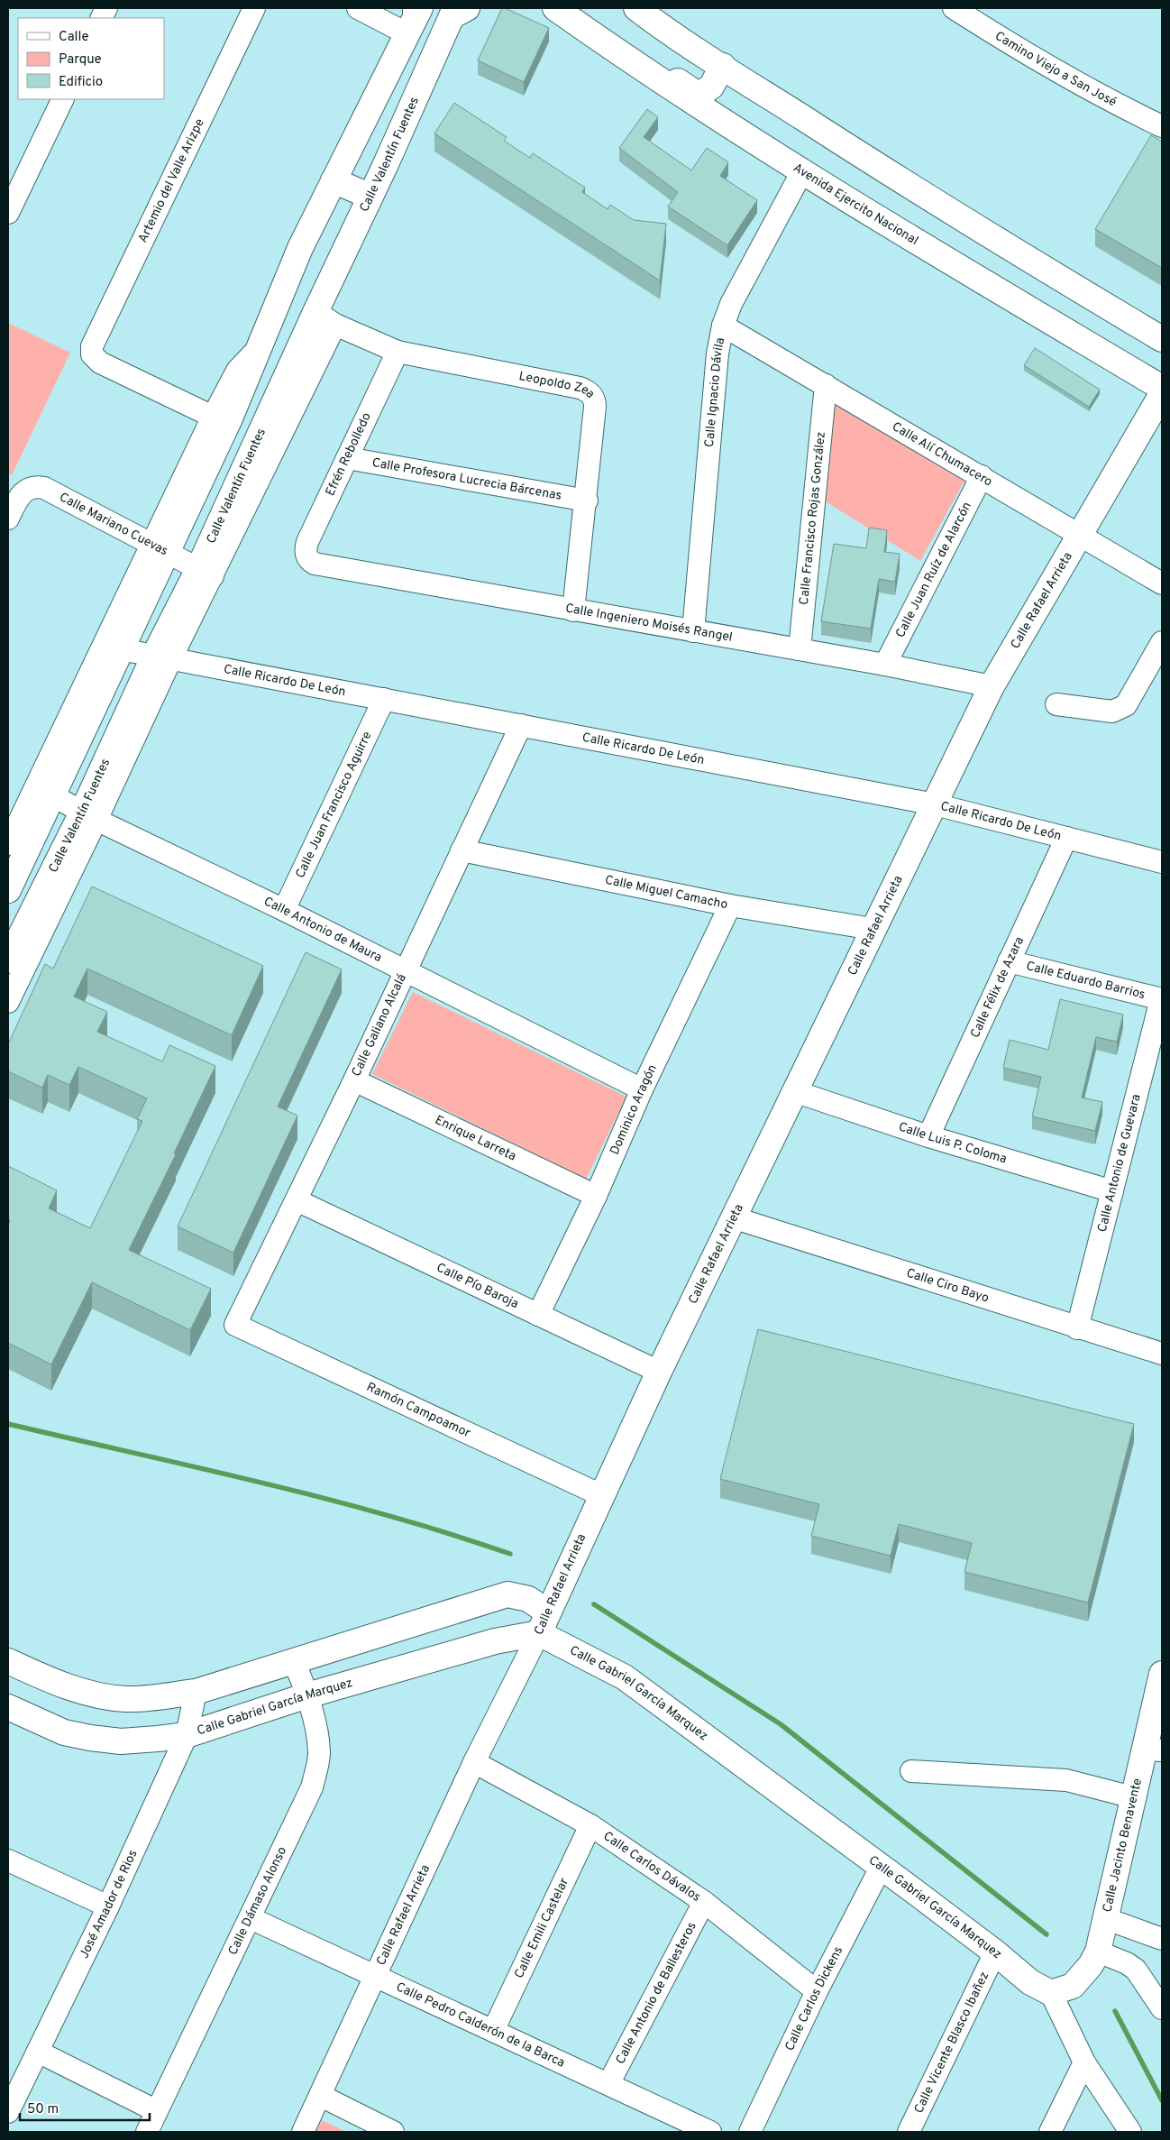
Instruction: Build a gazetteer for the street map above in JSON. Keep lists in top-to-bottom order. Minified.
{"streets":{"main road":["Calle Valentín Fuentes","Avenida Ejercito Nacional","Calle Rafael Arrieta","Calle Gabriel García Marquez","Calle Jacinto Benavente"],"street":["Camino Viejo a San José","Artemio del Valle Arizpe","Leopoldo Zea","Calle Ignacio Dávila","Calle Alí Chumacero","Efrén Rebolledo","Calle Profesora Lucrecia Bárcenas","Calle Francisco Rojas González","Calle Mariano Cuevas","Calle Juan Ruíz de Alarcón","Calle Ingeniero Moisés Rangel","Calle Ricardo De León","Calle Juan Francisco Aguirre","Calle Miguel Camacho","Calle Antonio de Maura","Calle Eduardo Barrios","Calle Félix de Azara","Calle Galiano Alcalá","Dominico Aragón","Enrique Larreta","Calle Luis P. Coloma","Calle Antonio de Guevara","Calle Pío Baroja","Calle Ciro Bayo","Ramón Campoamor","Calle Carlos Dávalos","Calle Dámaso Alonso","José Amador de Rios","Calle Emili Castelar","Calle Antonio de Ballesteros","Calle Carlos Dickens","Calle Pedro Calderón de la Barca","Calle Vicente Blasco Ibañez"]},"crossings":[["Calle Valentín Fuentes","Leopoldo Zea"],["Calle Valentín Fuentes","Calle Mariano Cuevas"],["Calle Valentín Fuentes","Calle Ricardo De León"],["Calle Valentín Fuentes","Calle Antonio de Maura"],["Avenida Ejercito Nacional","Calle Ignacio Dávila"],["Leopoldo Zea","Efrén Rebolledo"],["Leopoldo Zea","Calle Profesora Lucrecia Bárcenas"],["Leopoldo Zea","Calle Ingeniero Moisés Rangel"],["Calle Ignacio Dávila","Calle Alí Chumacero"],["Calle Ignacio Dávila","Calle Ingeniero Moisés Rangel"],["Calle Alí Chumacero","Calle Francisco Rojas González"],["Calle Alí Chumacero","Calle Juan Ruíz de Alarcón"],["Calle Alí Chumacero","Calle Rafael Arrieta"],["Efrén Rebolledo","Calle Profesora Lucrecia Bárcenas"],["Efrén Rebolledo","Calle Ingeniero Moisés Rangel"],["Calle Francisco Rojas González","Calle Ingeniero Moisés Rangel"],["Calle Juan Ruíz de Alarcón","Calle Ingeniero Moisés Rangel"],["Calle Rafael Arrieta","Calle Ingeniero Moisés Rangel"],["Calle Rafael Arrieta","Calle Ricardo De León"],["Calle Rafael Arrieta","Calle Miguel Camacho"],["Calle Rafael Arrieta","Calle Luis P. Coloma"],["Calle Rafael Arrieta","Calle Pío Baroja"],["Calle Rafael Arrieta","Calle Ciro Bayo"],["Calle Rafael Arrieta","Ramón Campoamor"],["Calle Rafael Arrieta","Calle Gabriel García Marquez"],["Calle Rafael Arrieta","Calle Carlos Dávalos"],["Calle Rafael Arrieta","Calle Pedro Calderón de la Barca"],["Calle Ricardo De León","Calle Juan Francisco Aguirre"],["Calle Ricardo De León","Calle Félix de Azara"],["Calle Ricardo De León","Calle Galiano Alcalá"],["Calle Juan Francisco Aguirre","Calle Antonio de Maura"],["Calle Miguel Camacho","Calle Galiano Alcalá"],["Calle Miguel Camacho","Dominico Aragón"],["Calle Antonio de Maura","Calle Galiano Alcalá"],["Calle Antonio de Maura","Dominico Aragón"],["Calle Eduardo Barrios","Calle Félix de Azara"],["Calle Eduardo Barrios","Calle Antonio de Guevara"],["Calle Félix de Azara","Calle Luis P. Coloma"],["Calle Galiano Alcalá","Enrique Larreta"],["Calle Galiano Alcalá","Calle Pío Baroja"],["Calle Galiano Alcalá","Ramón Campoamor"],["Dominico Aragón","Enrique Larreta"],["Dominico Aragón","Calle Pío Baroja"],["Calle Luis P. Coloma","Calle Antonio de Guevara"],["Calle Antonio de Guevara","Calle Ciro Bayo"],["Calle Gabriel García Marquez","Calle Jacinto Benavente"],["Calle Gabriel García Marquez","Calle Dámaso Alonso"],["Calle Gabriel García Marquez","José Amador de Rios"],["Calle Gabriel García Marquez","Calle Carlos Dickens"],["Calle Gabriel García Marquez","Calle Vicente Blasco Ibañez"],["Calle Carlos Dávalos","Calle Emili Castelar"],["Calle Carlos Dávalos","Calle Antonio de Ballesteros"],["Calle Carlos Dávalos","Calle Carlos Dickens"],["Calle Dámaso Alonso","Calle Pedro Calderón de la Barca"],["Calle Emili Castelar","Calle Pedro Calderón de la Barca"],["Calle Antonio de Ballesteros","Calle Pedro Calderón de la Barca"]],"legend":["Calle","Parque","Edificio"],"scale_bar":"50 m"}
